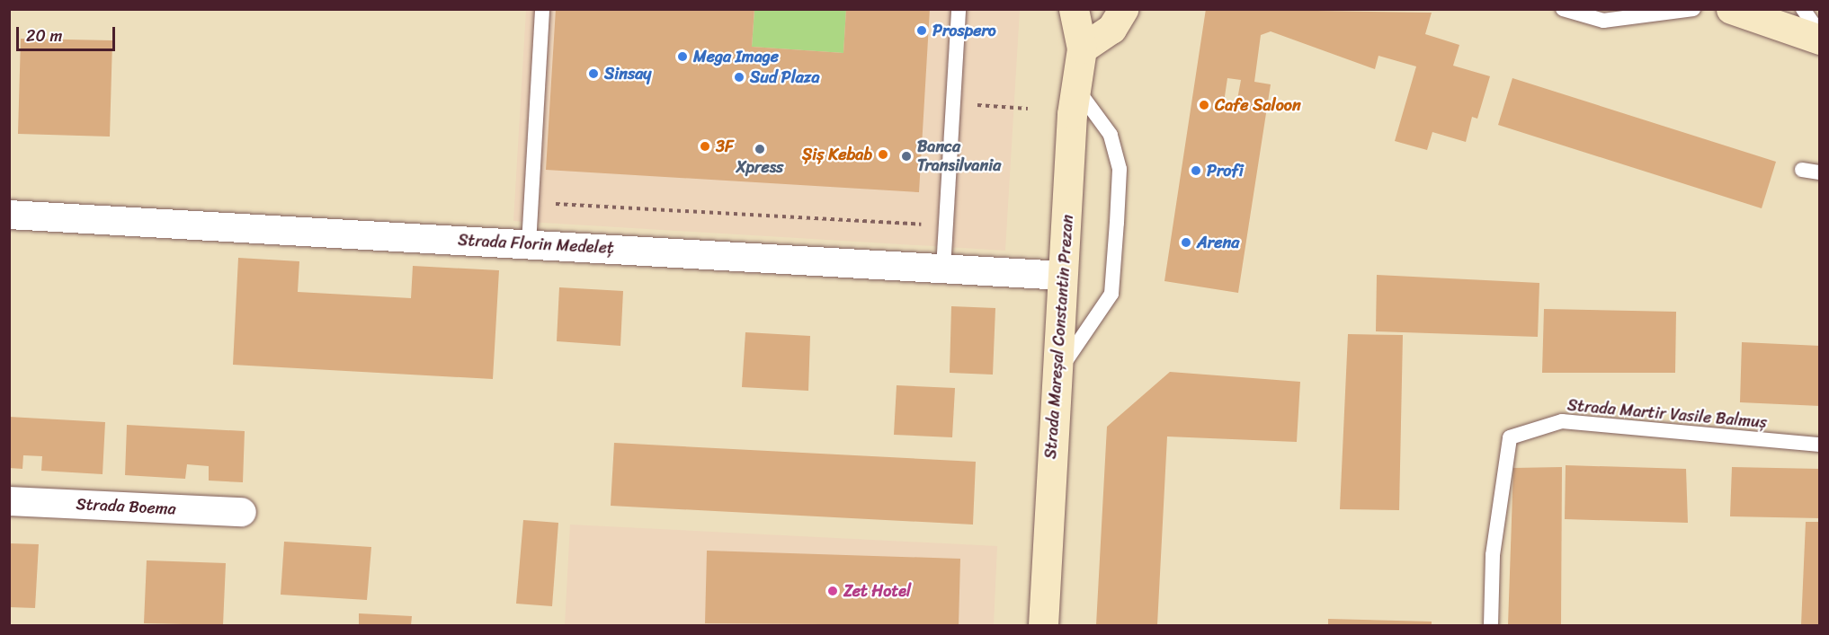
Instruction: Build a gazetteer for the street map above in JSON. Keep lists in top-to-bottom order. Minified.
{"streets":{"main road":["Strada Mareșal Constantin Prezan"],"street":["Strada Florin Medeleț","Strada Boema"],"lane":["Strada Martir Vasile Balmuș"]},"crossings":[["Strada Florin Medeleț","Strada Mareșal Constantin Prezan"]],"places":["Prospero","Mega Image","Sinsay","Sud Plaza","Cafe Saloon","3F","Xpress","Șiș Kebab","Banca Transilvania","Profi","Arena","Zet Hotel"],"scale_bar":"20 m"}
